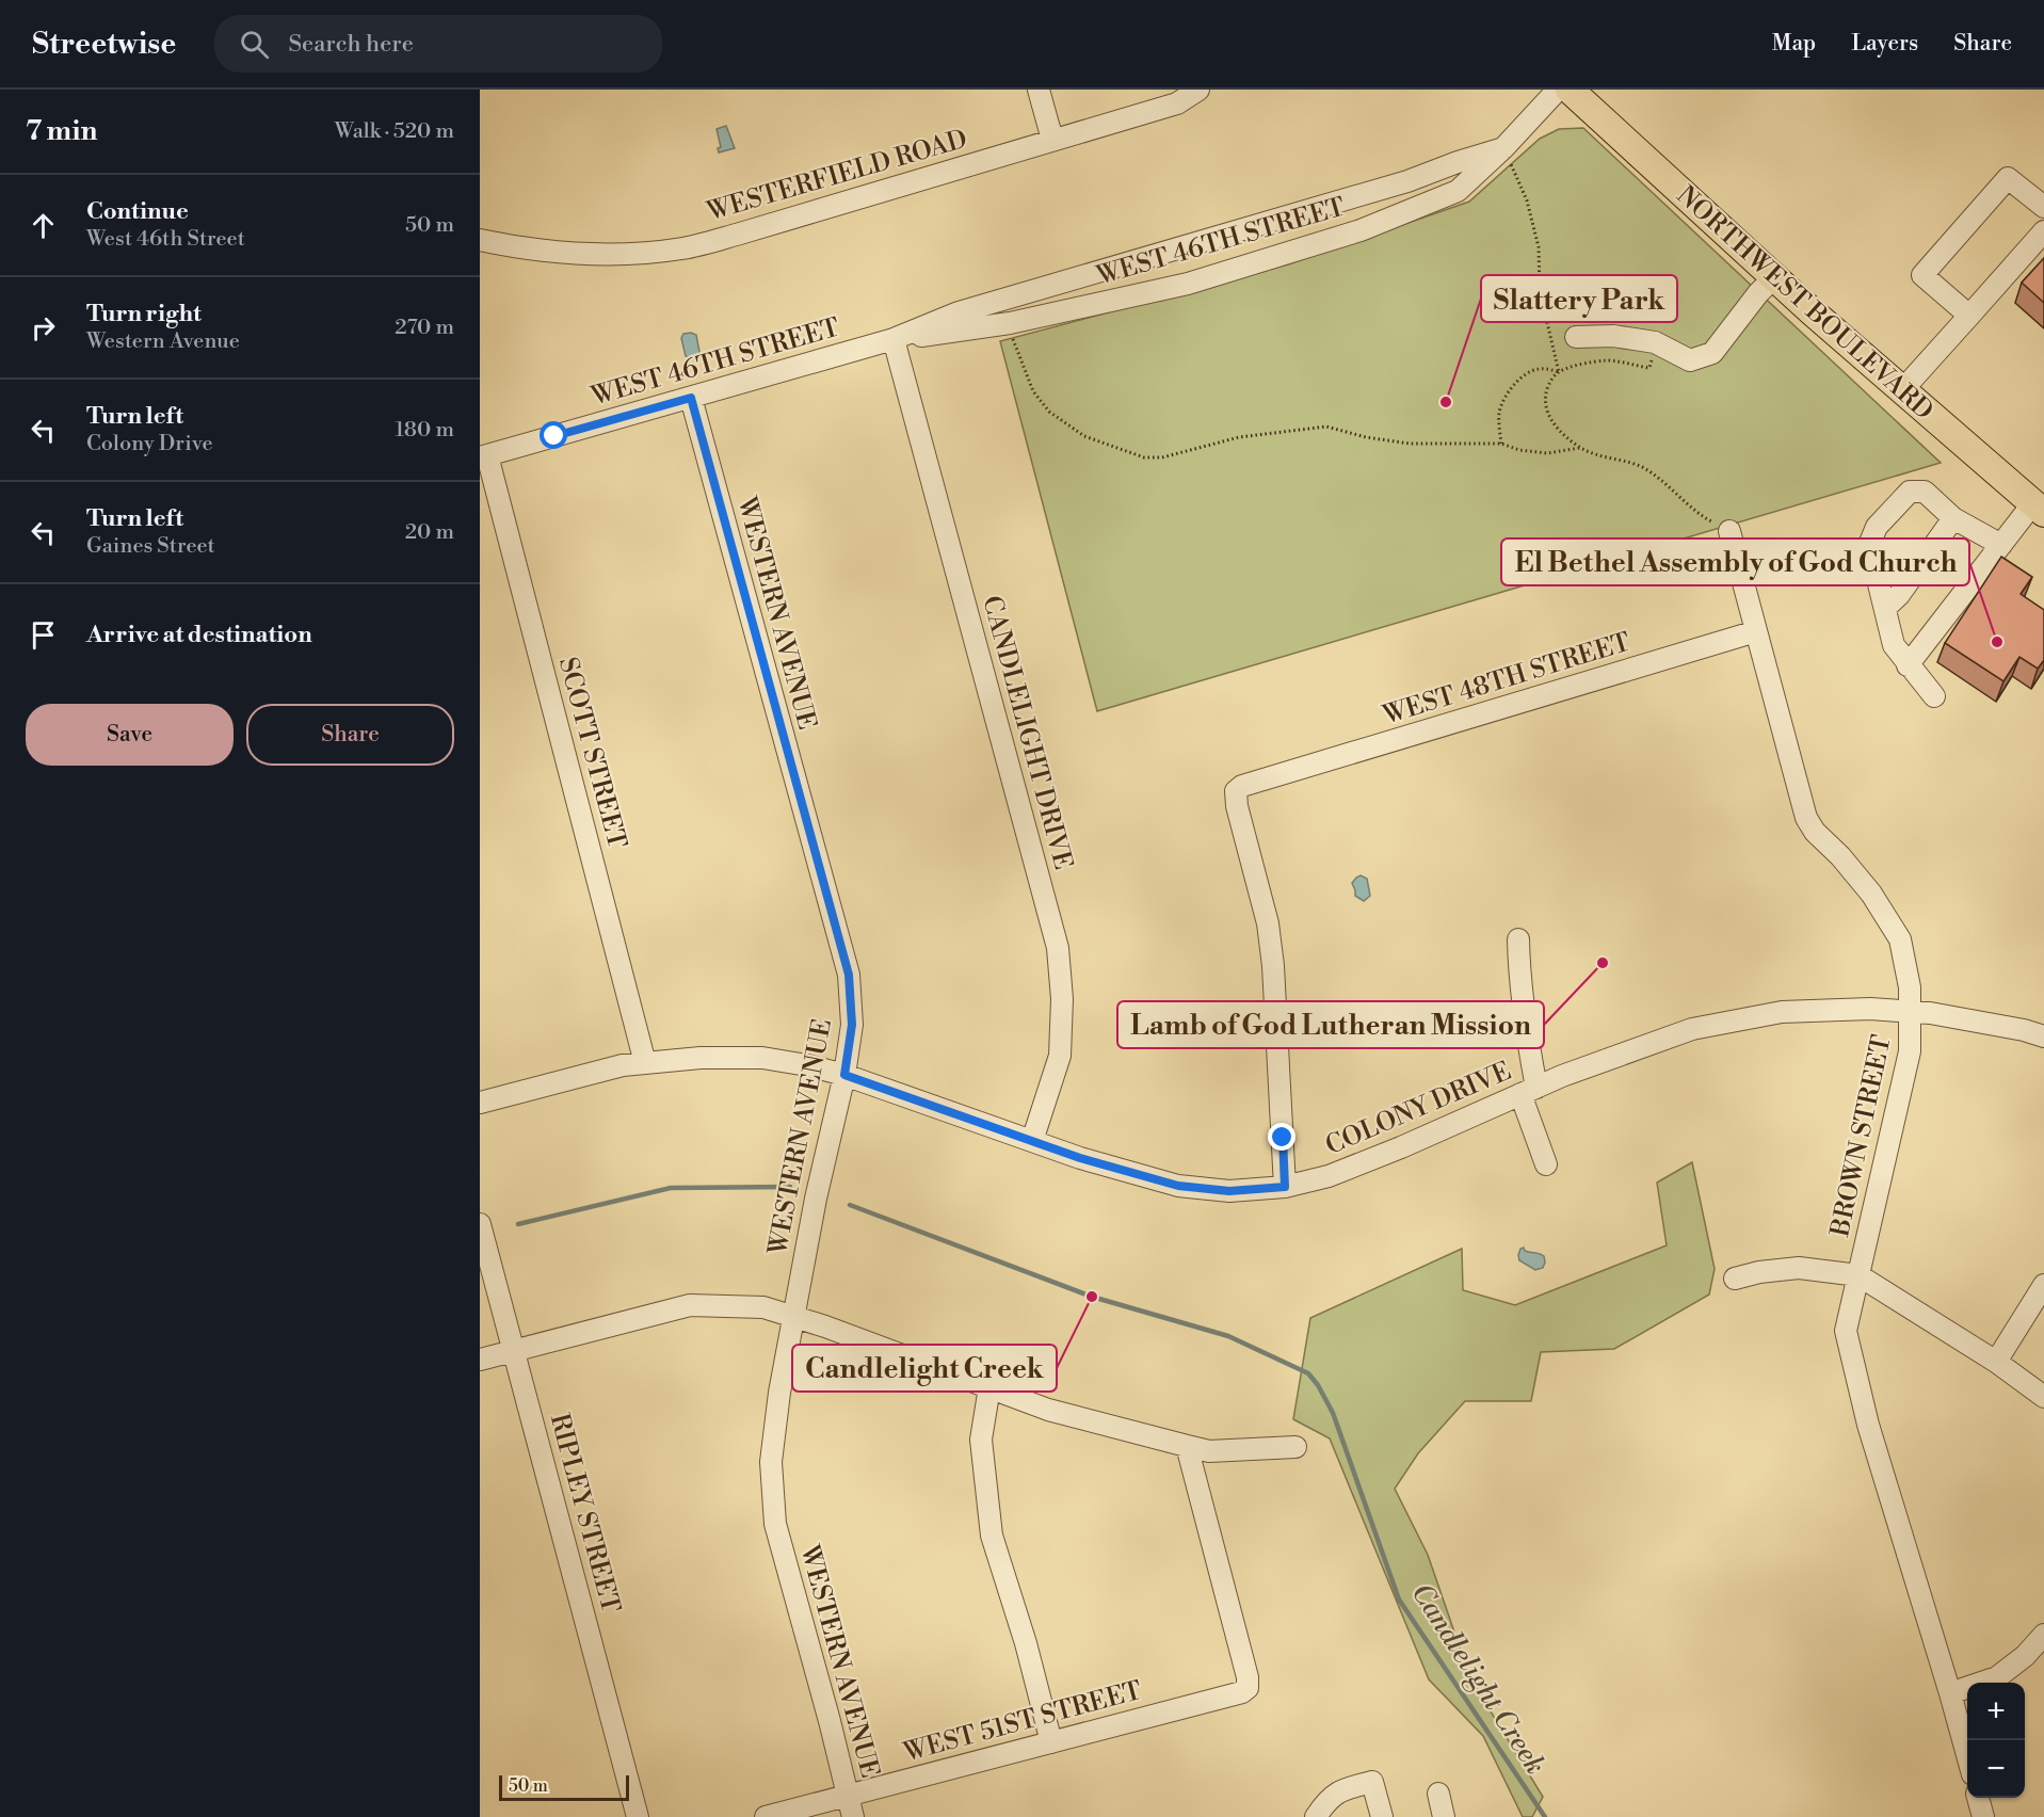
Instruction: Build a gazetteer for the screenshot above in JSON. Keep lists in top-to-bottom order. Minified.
{"streets":{"main road":["NORTHWEST BOULEVARD"],"street":["WESTERFIELD ROAD","WEST 46TH STREET","WESTERN AVENUE","WEST 48TH STREET","CANDLELIGHT DRIVE","SCOTT STREET","COLONY DRIVE","BROWN STREET","RIPLEY STREET","WEST 51ST STREET"]},"crossings":[["WEST 46TH STREET","WESTERN AVENUE"],["WEST 46TH STREET","CANDLELIGHT DRIVE"],["WEST 46TH STREET","SCOTT STREET"],["WESTERN AVENUE","COLONY DRIVE"],["WESTERN AVENUE","WEST 51ST STREET"],["WEST 48TH STREET","COLONY DRIVE"],["WEST 48TH STREET","BROWN STREET"],["CANDLELIGHT DRIVE","COLONY DRIVE"],["SCOTT STREET","COLONY DRIVE"],["COLONY DRIVE","BROWN STREET"]],"water":["Candlelight Creek"],"places":["Slattery Park","El Bethel Assembly of God Church","Lamb of God Lutheran Mission","Candlelight Creek"],"scale_bar":"50 m","page":{"header":"Streetwise","search":"Search here","nav":["Map","Layers","Share"],"heading":["7 min","Walk · 520 m"],"list":[["Continue","West 46th Street","50 m"],["Turn right","Western Avenue","270 m"],["Turn left","Colony Drive","180 m"],["Turn left","Gaines Street","20 m"],"Arrive at destination"],"buttons":["Save","Share"],"map_buttons":["+","−"],"scale":"50 m"}}
